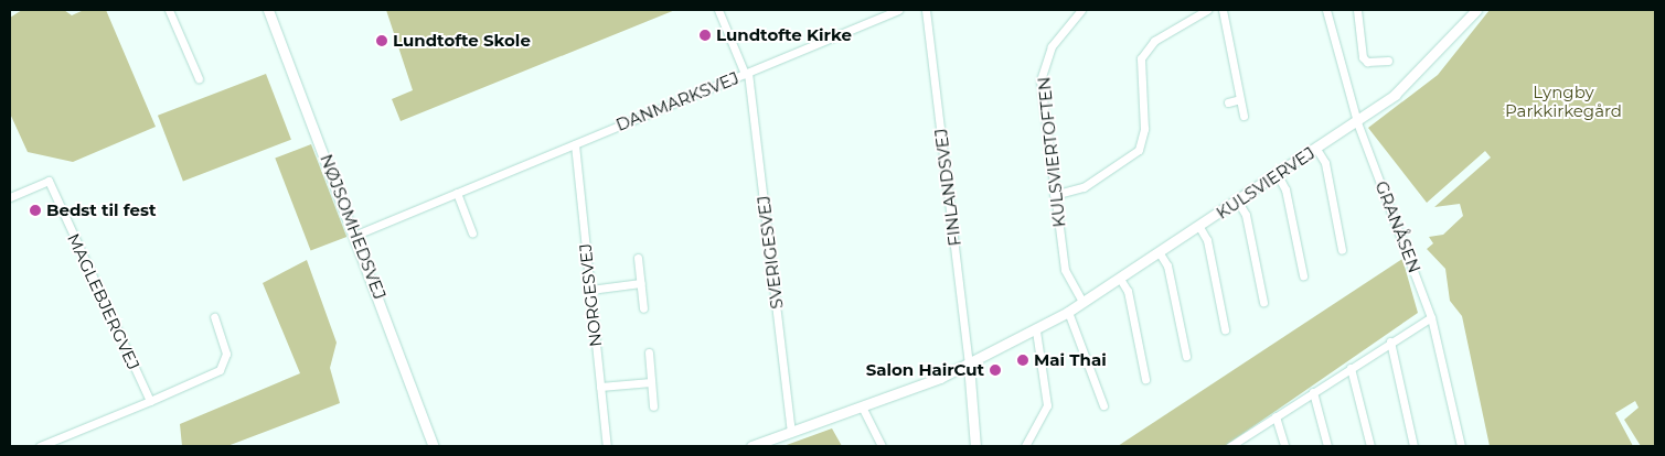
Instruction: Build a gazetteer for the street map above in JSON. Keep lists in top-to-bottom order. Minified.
{"streets":{"street":["DANMARKSVEJ","KULSVIERTOFTEN","KULSVIERVEJ","FINLANDSVEJ","NØJSOMHEDSVEJ","GRANÅSEN","SVERIGESVEJ","NORGESVEJ","MAGLEBJERGVEJ"]},"crossings":[["DANMARKSVEJ","NØJSOMHEDSVEJ"],["DANMARKSVEJ","SVERIGESVEJ"],["DANMARKSVEJ","NORGESVEJ"],["KULSVIERTOFTEN","KULSVIERVEJ"],["KULSVIERVEJ","FINLANDSVEJ"],["KULSVIERVEJ","GRANÅSEN"],["KULSVIERVEJ","SVERIGESVEJ"]],"parks":["Lyngby Parkkirkegård"],"places":["Lundtofte Kirke","Lundtofte Skole","Bedst til fest","Mai Thai","Salon HairCut"]}
